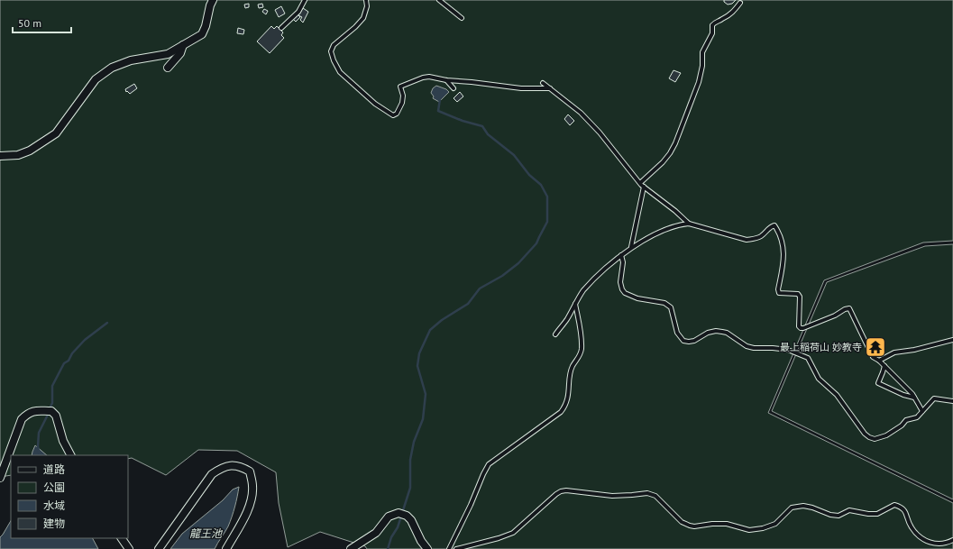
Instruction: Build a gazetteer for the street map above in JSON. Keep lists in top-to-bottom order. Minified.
{"water":["龍王池"],"places":{"temple":["最上稲荷山 妙教寺"]},"legend":["道路","公園","水域","建物"],"scale_bar":"50 m"}
